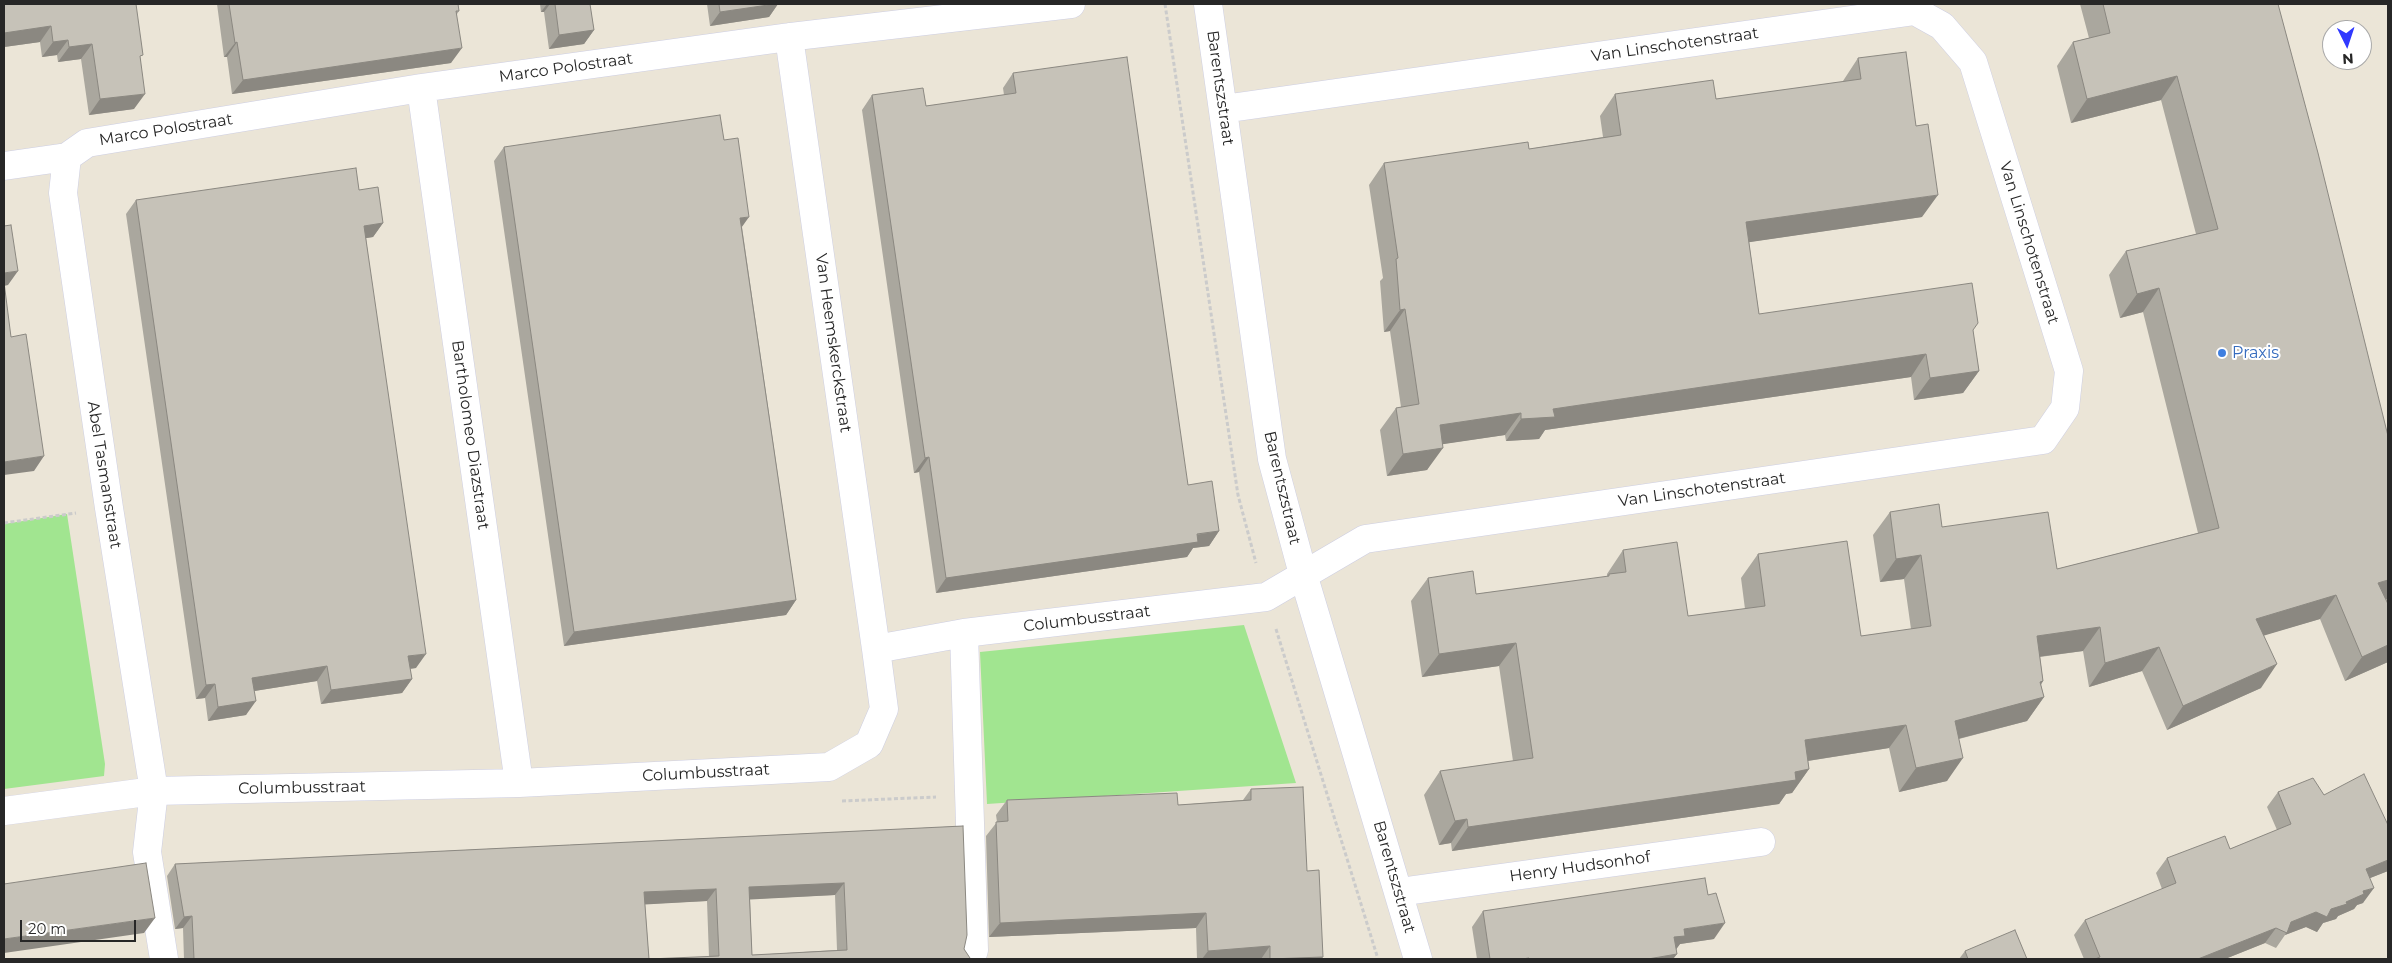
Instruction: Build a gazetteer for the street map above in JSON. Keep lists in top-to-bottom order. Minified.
{"streets":{"street":["Van Linschotenstraat","Marco Polostraat","Barentszstraat","Van Heemskerckstraat","Bartholomeo Diazstraat","Abel Tasmanstraat","Columbusstraat","Henry Hudsonhof"]},"crossings":[["Van Linschotenstraat","Barentszstraat"],["Van Linschotenstraat","Columbusstraat"],["Marco Polostraat","Van Heemskerckstraat"],["Marco Polostraat","Bartholomeo Diazstraat"],["Marco Polostraat","Abel Tasmanstraat"],["Barentszstraat","Columbusstraat"],["Barentszstraat","Henry Hudsonhof"],["Van Heemskerckstraat","Columbusstraat"],["Bartholomeo Diazstraat","Columbusstraat"],["Abel Tasmanstraat","Columbusstraat"]],"places":["Praxis"],"scale_bar":"20 m","north":"bottom"}
